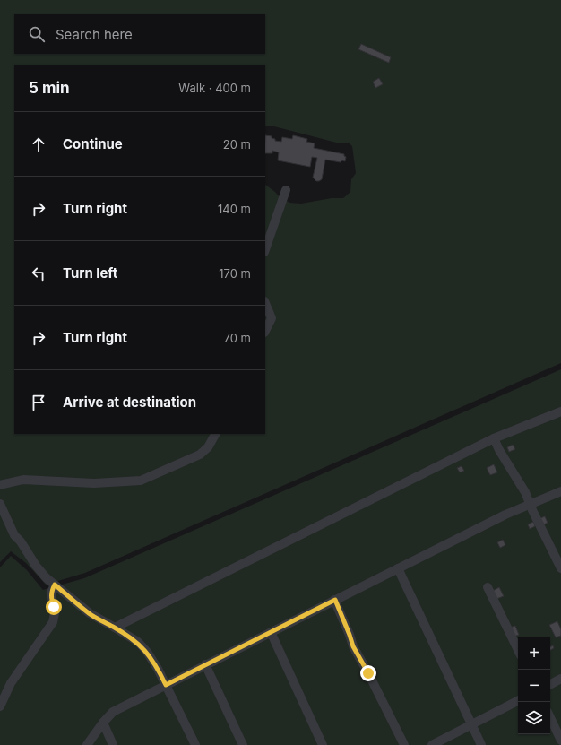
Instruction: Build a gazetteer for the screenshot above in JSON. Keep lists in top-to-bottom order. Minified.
{"page":{"search":"Search here","heading":["5 min","Walk · 400 m"],"list":[["Continue","20 m"],["Turn right","140 m"],["Turn left","170 m"],["Turn right","70 m"],"Arrive at destination"],"map_buttons":["+","−"]}}
